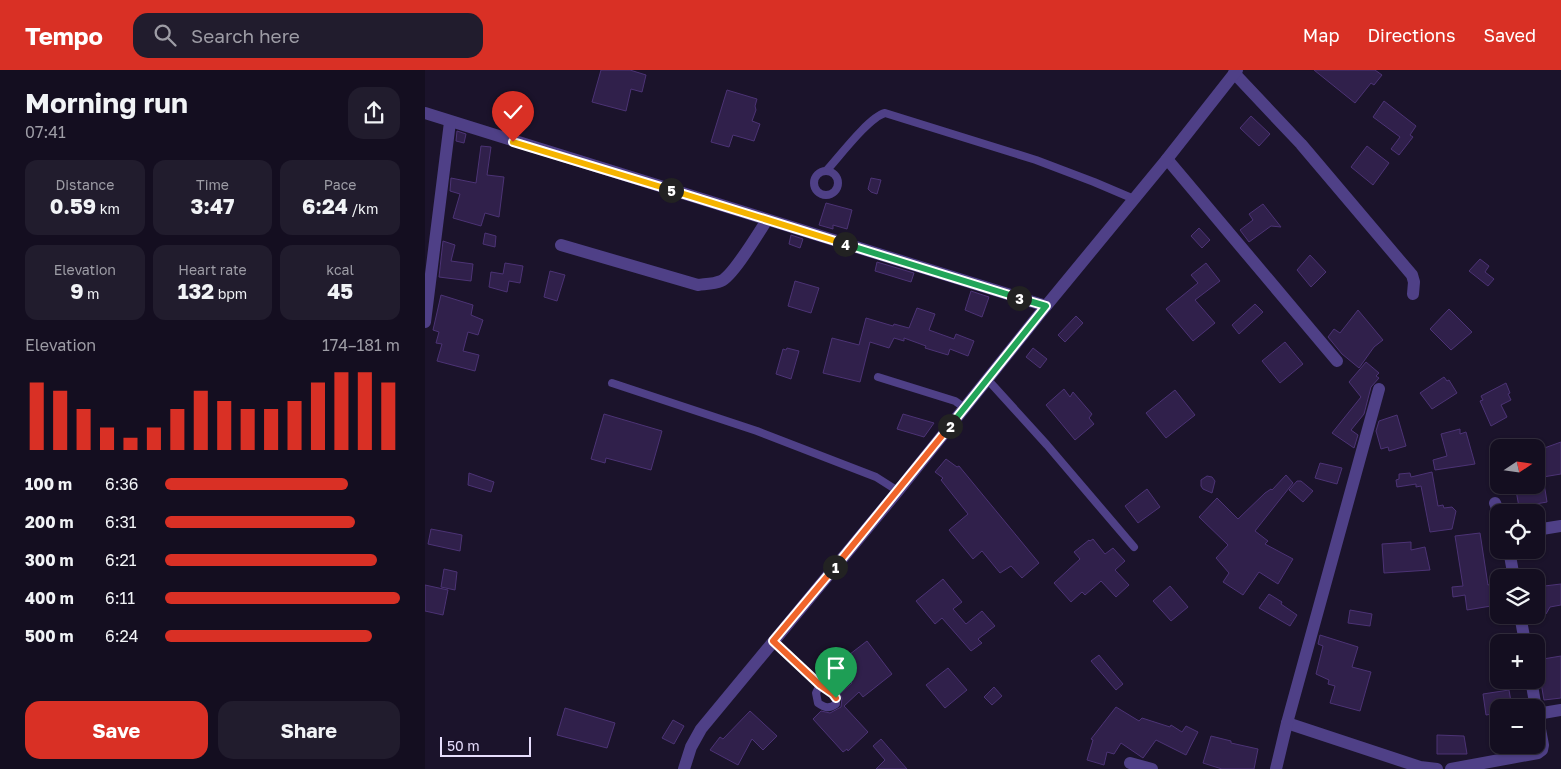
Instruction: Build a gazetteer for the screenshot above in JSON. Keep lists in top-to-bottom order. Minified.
{"scale_bar":"50 m","north":"right","page":{"header":"Tempo","search":"Search here","nav":["Map","Directions","Saved"],"heading":["Morning run","07:41"],"stats":[["Distance","0.59 km"],["Time","3:47"],["Pace","6:24 /km"],["Elevation","9 m"],["Heart rate","132 bpm"],["kcal","45"]],"pins":["5","4","3","2","1"],"chart":["Elevation","174–181 m"],"map_buttons":["+","−"],"list":[{"name":"100 m","note":"6:36"},{"name":"200 m","note":"6:31"},{"name":"300 m","note":"6:21"},{"name":"400 m","note":"6:11"},{"name":"500 m","note":"6:24"}],"buttons":["Save","Share"],"scale":"50 m"}}
